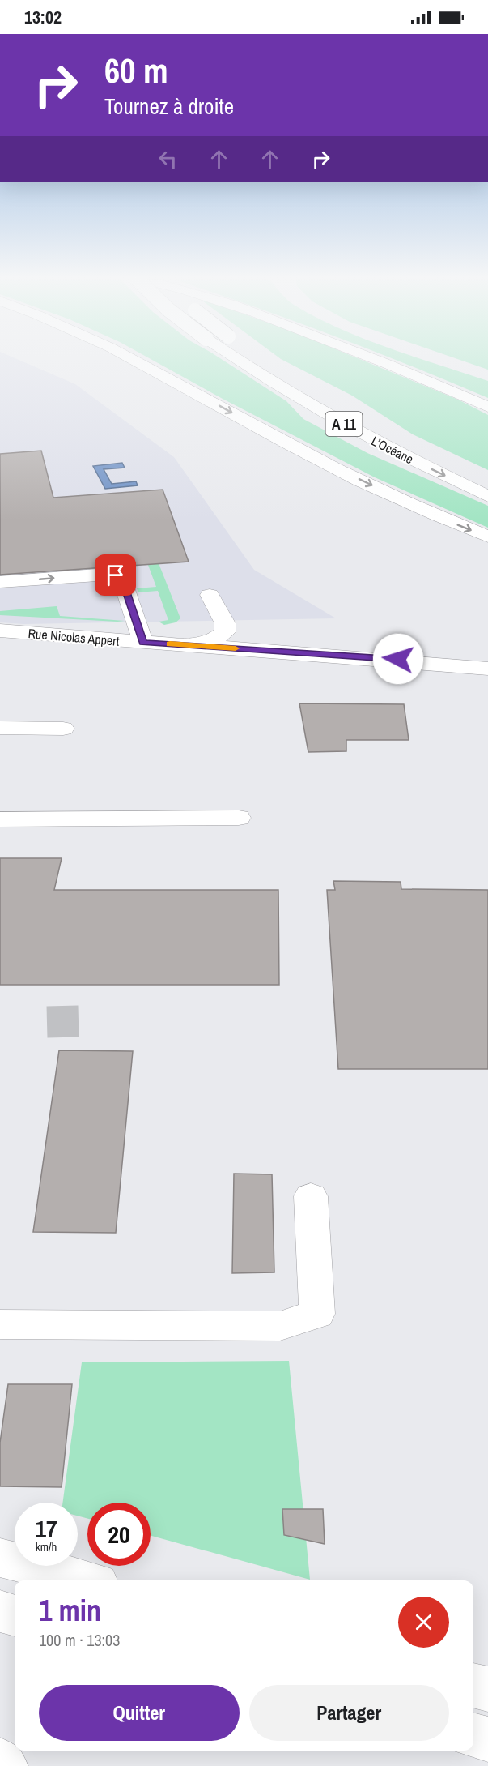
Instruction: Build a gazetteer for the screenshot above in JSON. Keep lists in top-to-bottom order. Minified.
{"streets":{"main road":["A 11","L’Océane","Rue Nicolas Appert"]},"page":{"status":"13:02","turn":["60 m","Tournez à droite"],"speed":"17 km/h","limit":"20","heading":["1 min","100 m · 13:03"],"buttons":["Quitter","Partager"]}}
